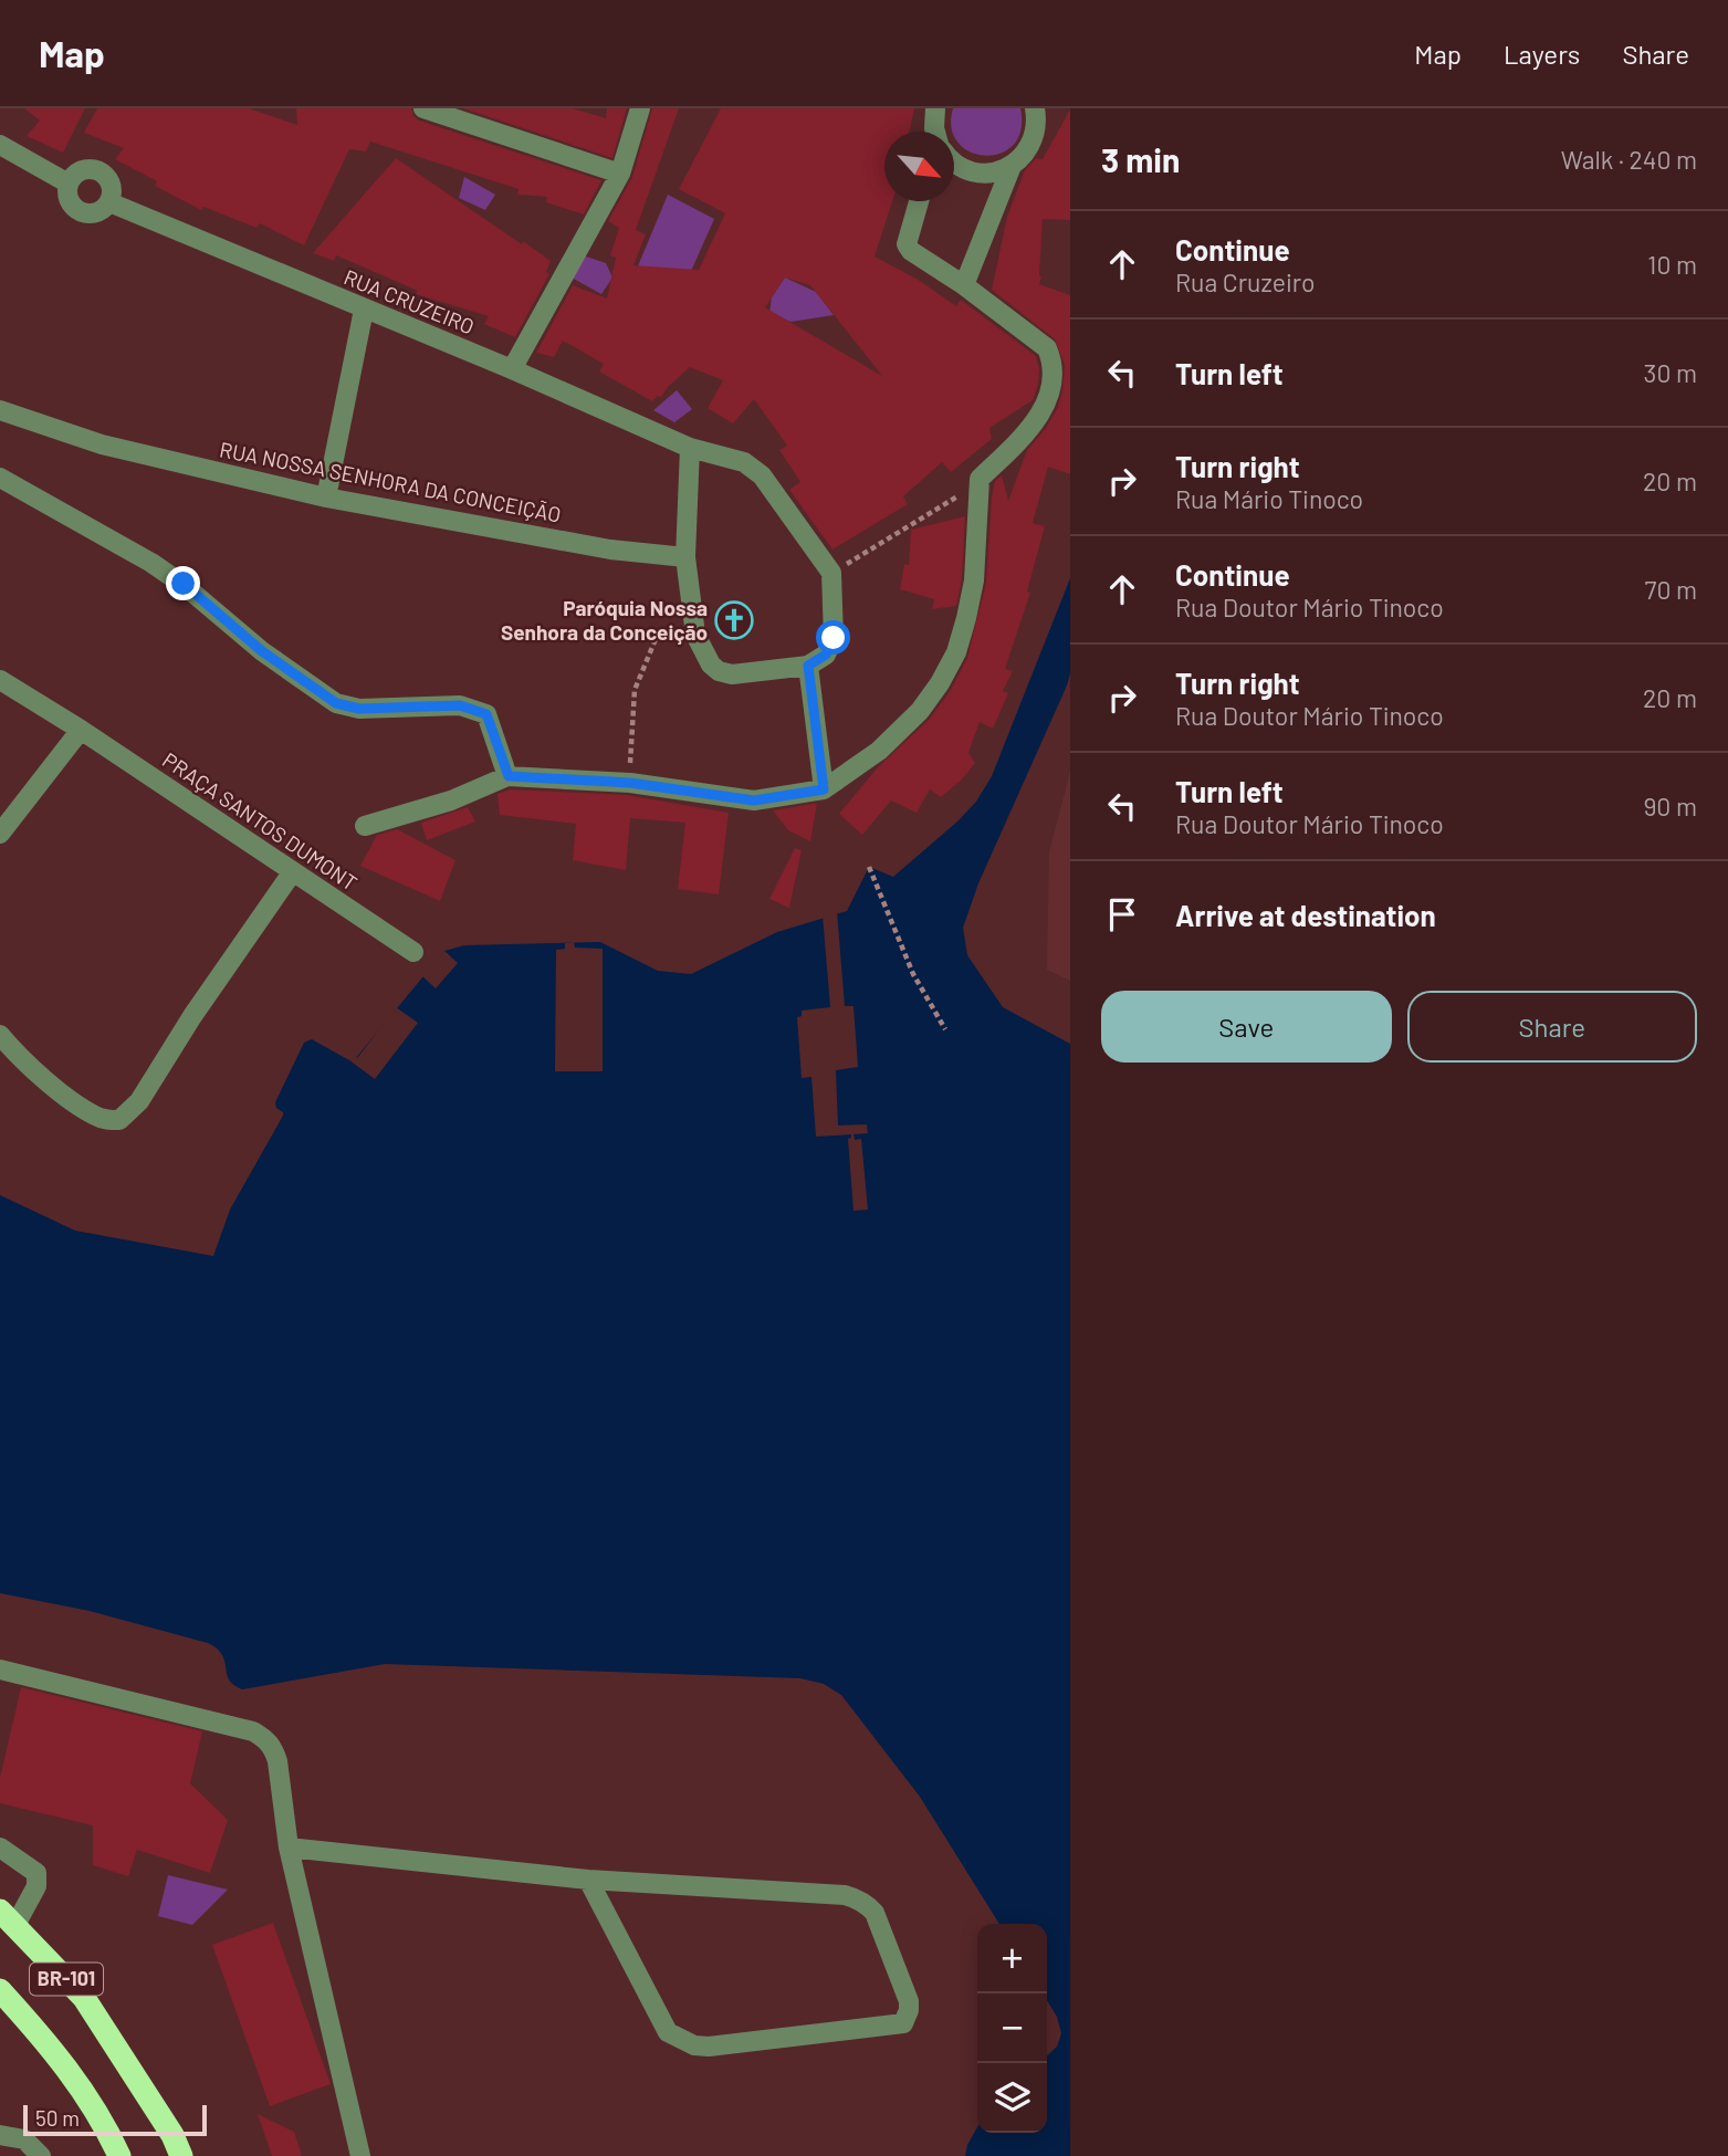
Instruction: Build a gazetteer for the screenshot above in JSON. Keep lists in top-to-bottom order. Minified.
{"streets":{"highway":["BR-101"],"street":["RUA CRUZEIRO","RUA NOSSA SENHORA DA CONCEIÇÃO","PRAÇA SANTOS DUMONT"]},"places":{"church":["Paróquia Nossa Senhora da Conceição"]},"scale_bar":"50 m","north":"bottom right","page":{"header":"Map","nav":["Map","Layers","Share"],"heading":["3 min","Walk · 240 m"],"list":[["Continue","Rua Cruzeiro","10 m"],["Turn left","30 m"],["Turn right","Rua Mário Tinoco","20 m"],["Continue","Rua Doutor Mário Tinoco","70 m"],["Turn right","Rua Doutor Mário Tinoco","20 m"],["Turn left","Rua Doutor Mário Tinoco","90 m"],"Arrive at destination"],"buttons":["Save","Share"],"map_buttons":["+","−"],"scale":"50 m"}}
